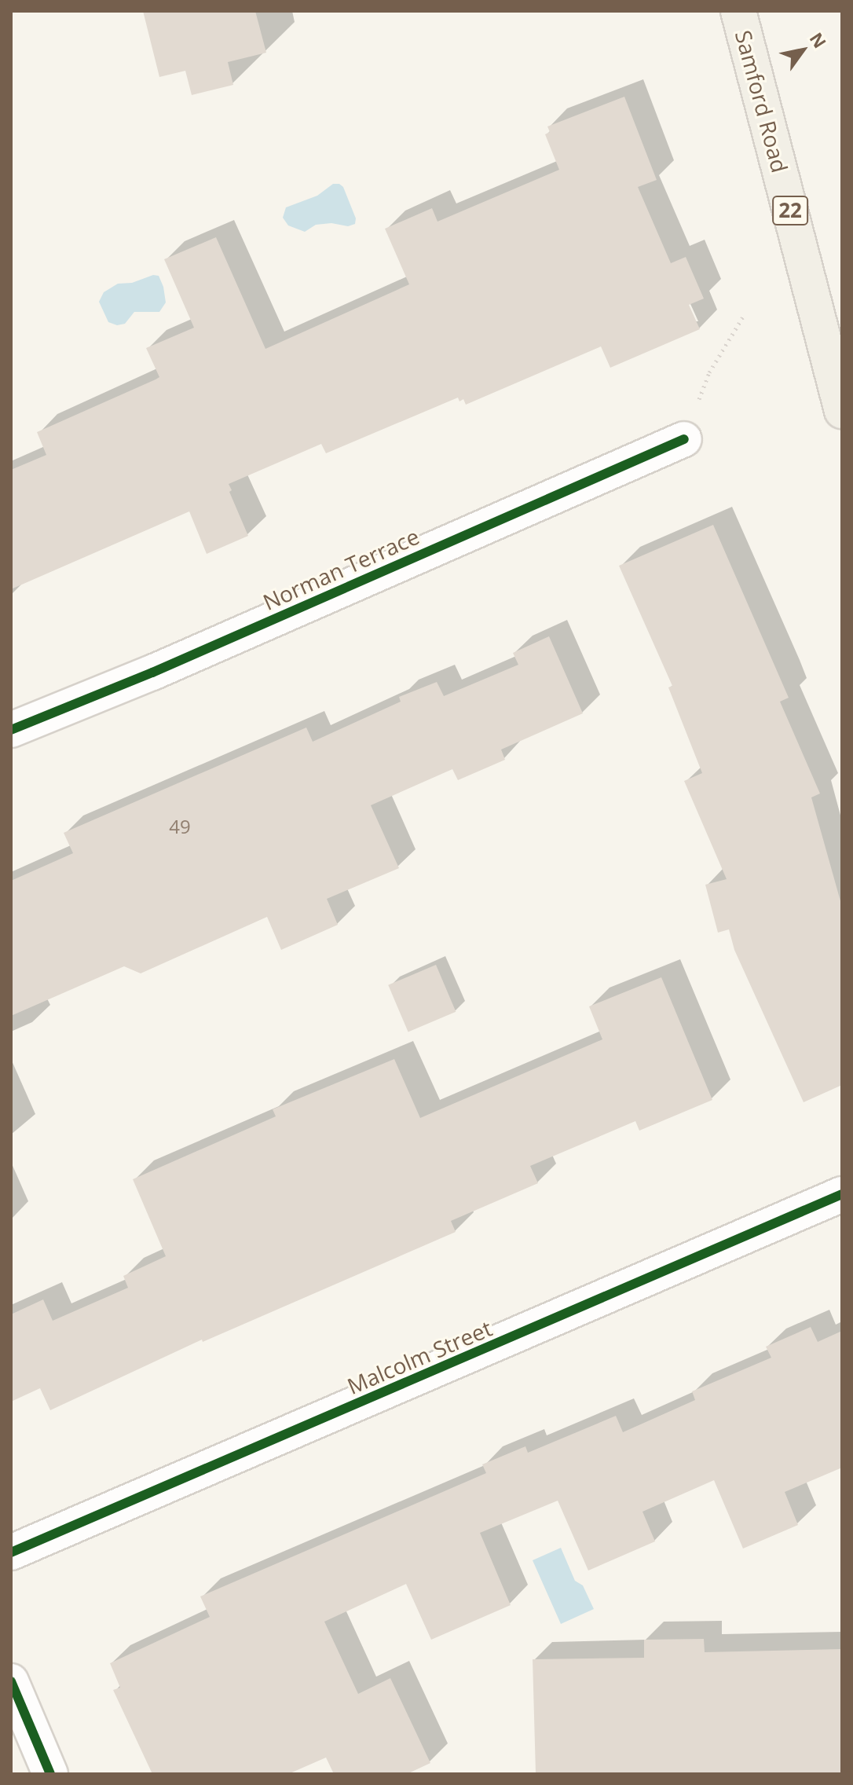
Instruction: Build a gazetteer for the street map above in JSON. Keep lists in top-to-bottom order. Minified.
{"streets":{"main road":["Samford Road","22"],"street":["Norman Terrace","Malcolm Street"]},"house_numbers":["49"],"north":"top right"}
